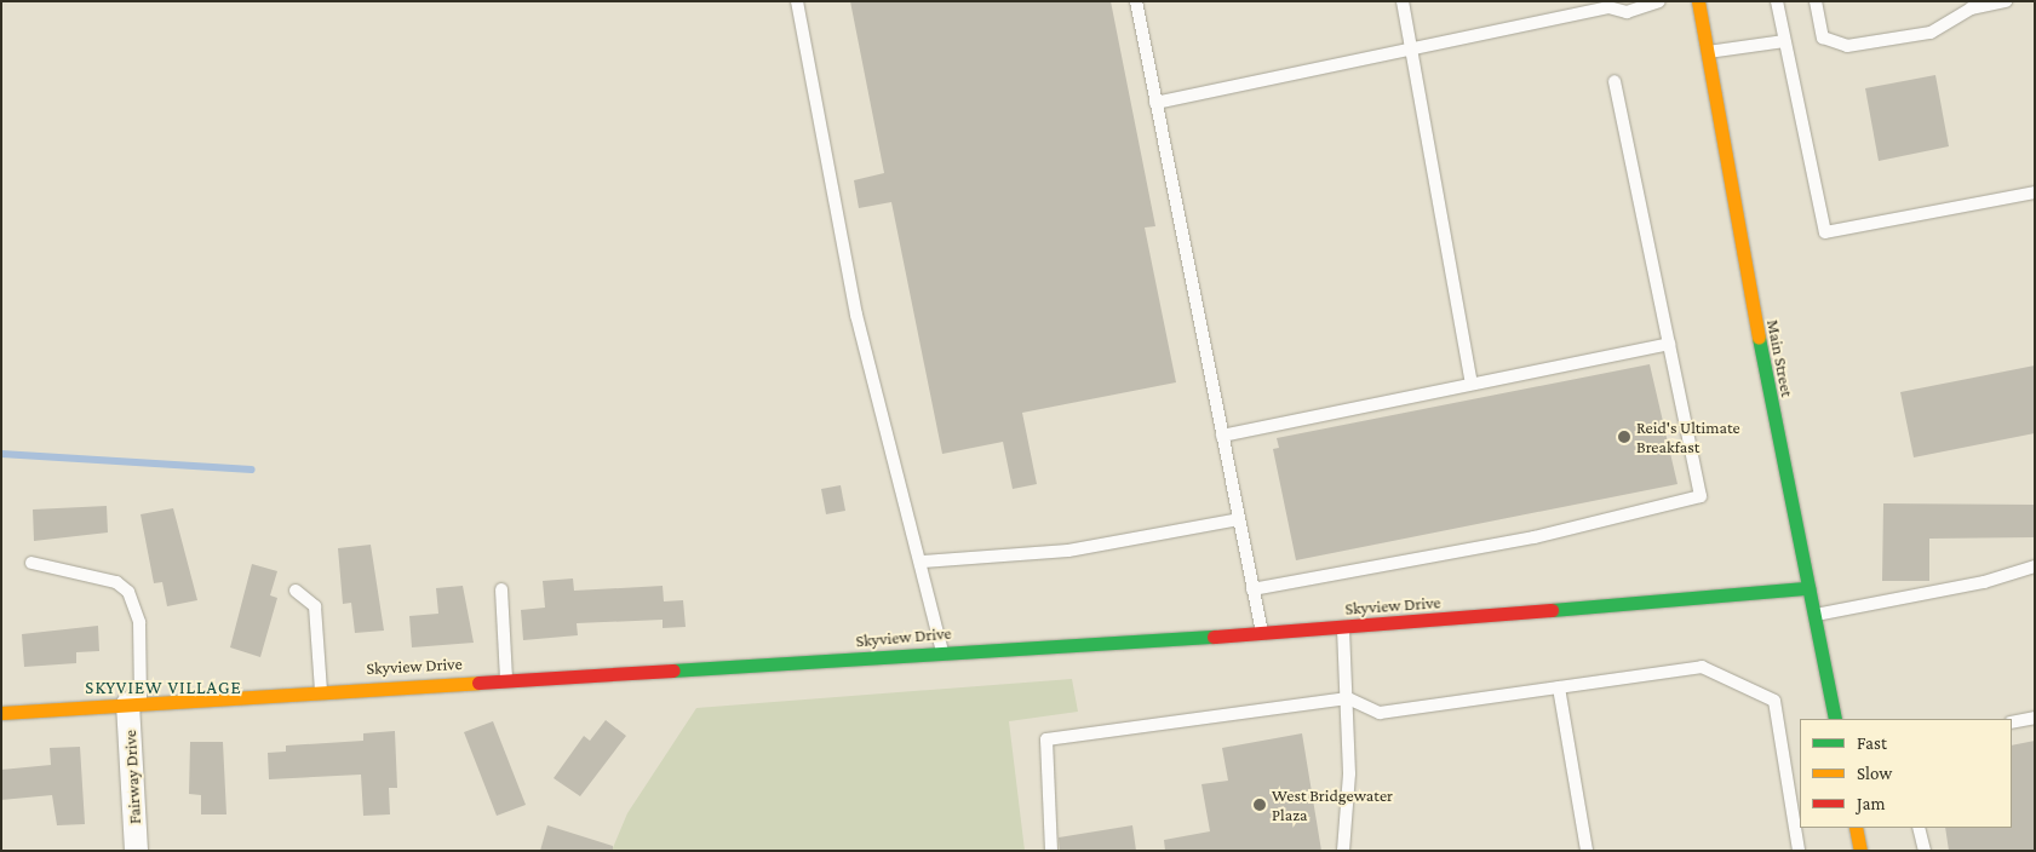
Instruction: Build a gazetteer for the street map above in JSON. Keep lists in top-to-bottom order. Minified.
{"streets":{"street":["Main Street","Skyview Drive","Fairway Drive"]},"crossings":[["Main Street","Skyview Drive"],["Skyview Drive","Fairway Drive"]],"districts":["SKYVIEW VILLAGE"],"places":["Reid's Ultimate Breakfast","West Bridgewater Plaza"],"legend":["Fast","Slow","Jam"]}
